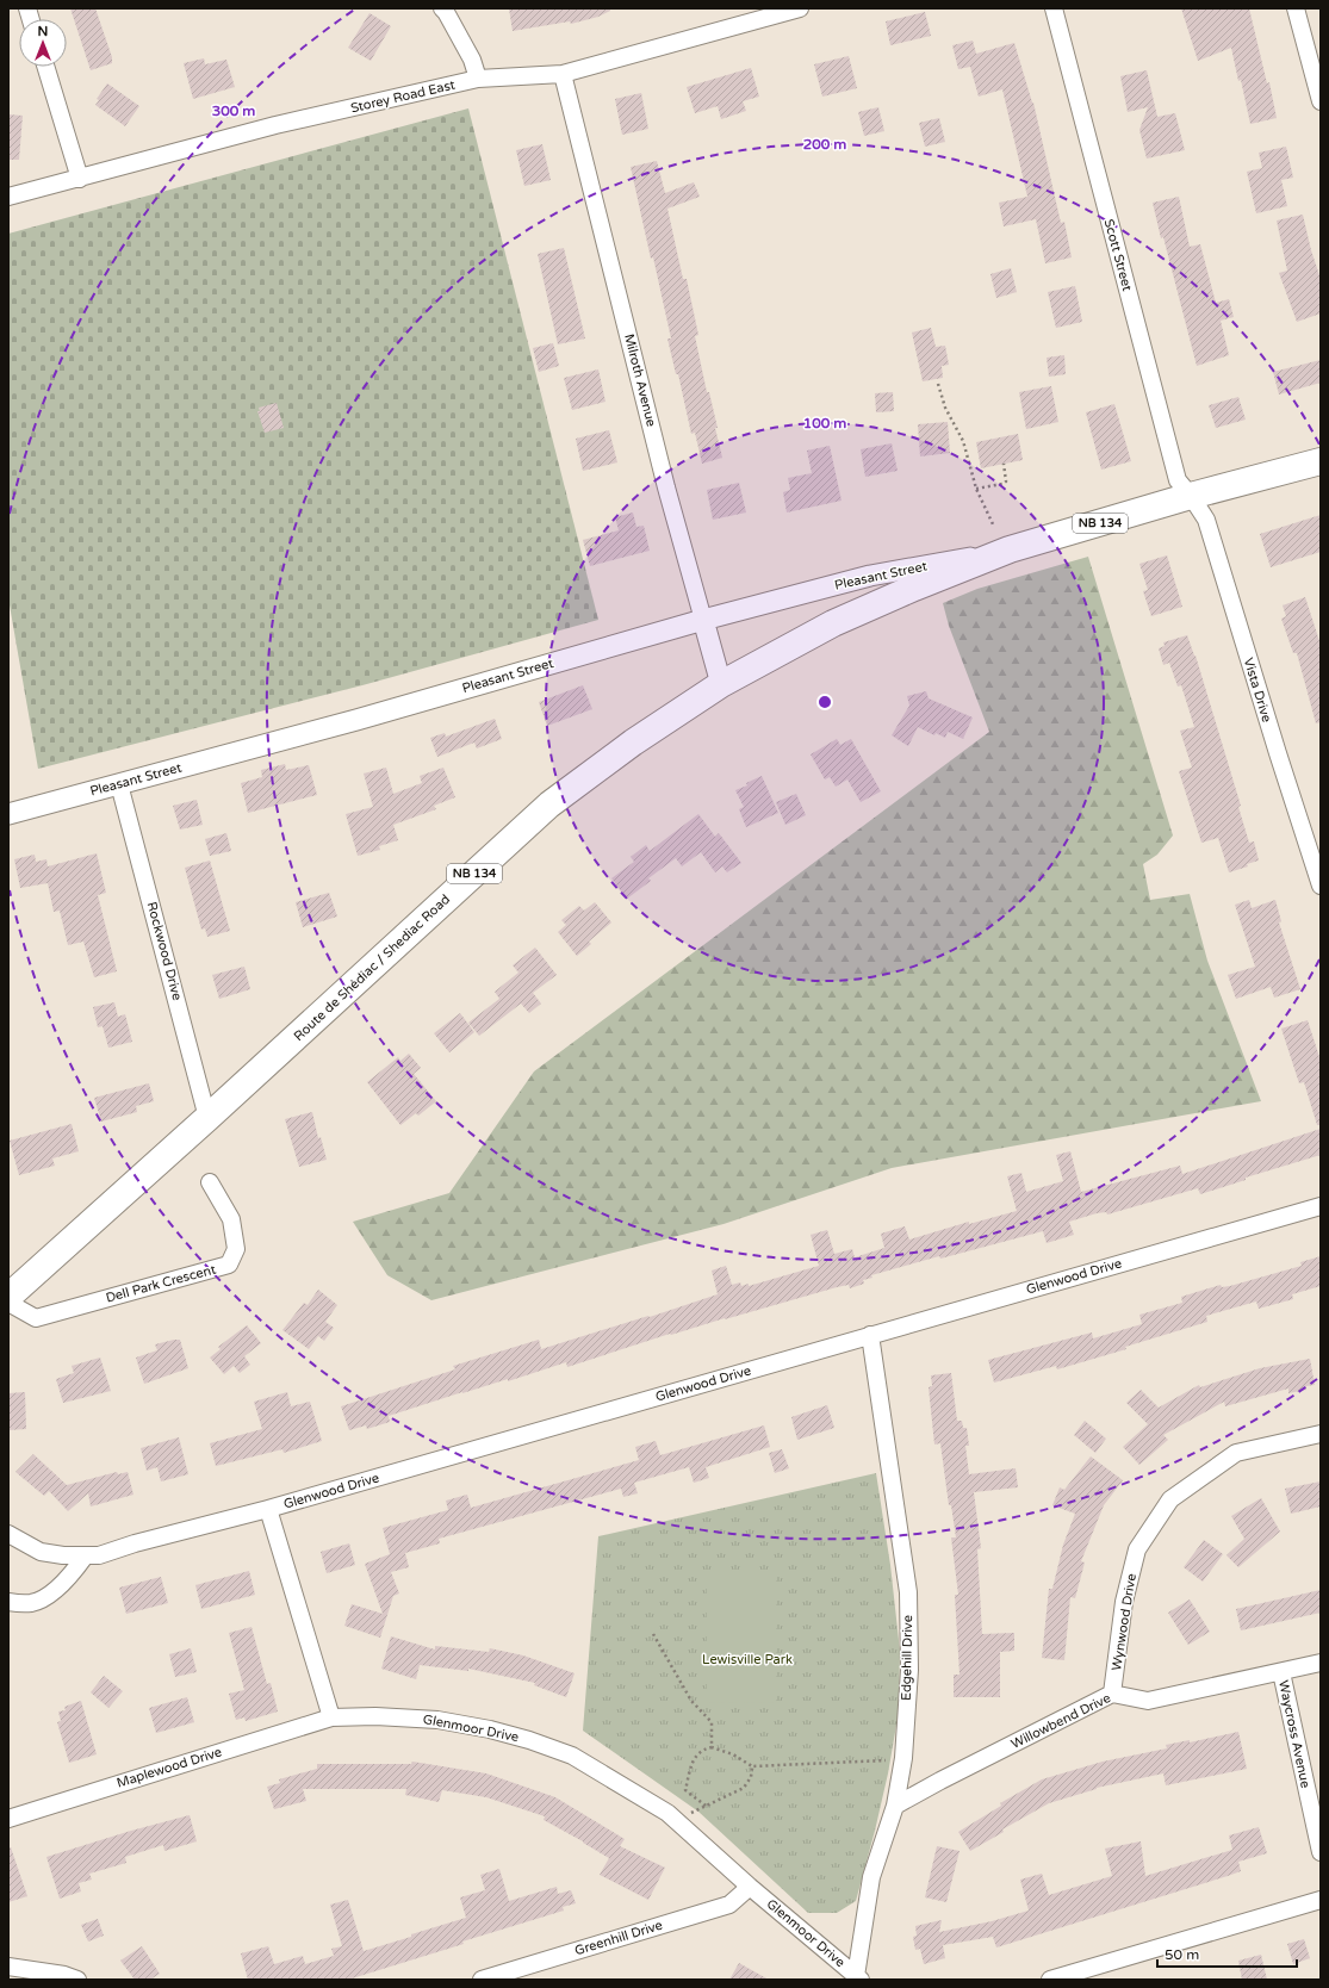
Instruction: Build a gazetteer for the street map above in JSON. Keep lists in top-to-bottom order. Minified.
{"streets":{"main road":["NB 134","Route de Shédiac / Shediac Road"],"street":["Storey Road East","Scott Street","Milroth Avenue","Pleasant Street","Vista Drive","Rockwood Drive","Glenwood Drive","Dell Park Crescent","Wynwood Drive","Edgehill Drive","Willowbend Drive","Glenmoor Drive","Waycross Avenue","Maplewood Drive","Greenhill Drive"]},"crossings":[["Storey Road East","Milroth Avenue"],["Scott Street","Vista Drive"],["Scott Street","Route de Shédiac / Shediac Road"],["Milroth Avenue","Pleasant Street"],["Milroth Avenue","Route de Shédiac / Shediac Road"],["Pleasant Street","Rockwood Drive"],["Pleasant Street","Route de Shédiac / Shediac Road"],["Vista Drive","Route de Shédiac / Shediac Road"],["Rockwood Drive","Route de Shédiac / Shediac Road"],["Glenwood Drive","Edgehill Drive"],["Wynwood Drive","Willowbend Drive"],["Edgehill Drive","Willowbend Drive"],["Edgehill Drive","Glenmoor Drive"],["Willowbend Drive","Waycross Avenue"],["Glenmoor Drive","Maplewood Drive"],["Glenmoor Drive","Greenhill Drive"]],"parks":["Lewisville Park"],"scale_bar":"50 m","north":"top","rings":["300 m","200 m","100 m"]}
